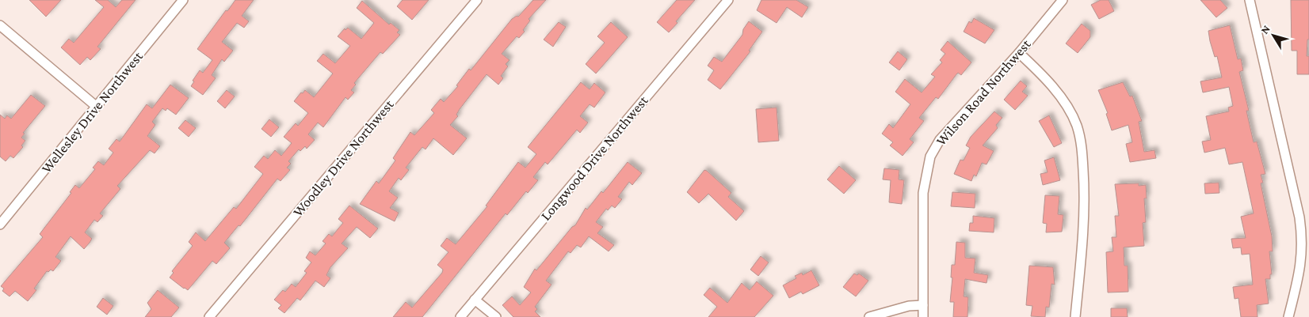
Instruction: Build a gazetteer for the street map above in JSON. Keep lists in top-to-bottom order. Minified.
{"streets":{"street":["Wilson Road Northwest","Wellesley Drive Northwest","Woodley Drive Northwest","Longwood Drive Northwest"]},"north":"top left"}
